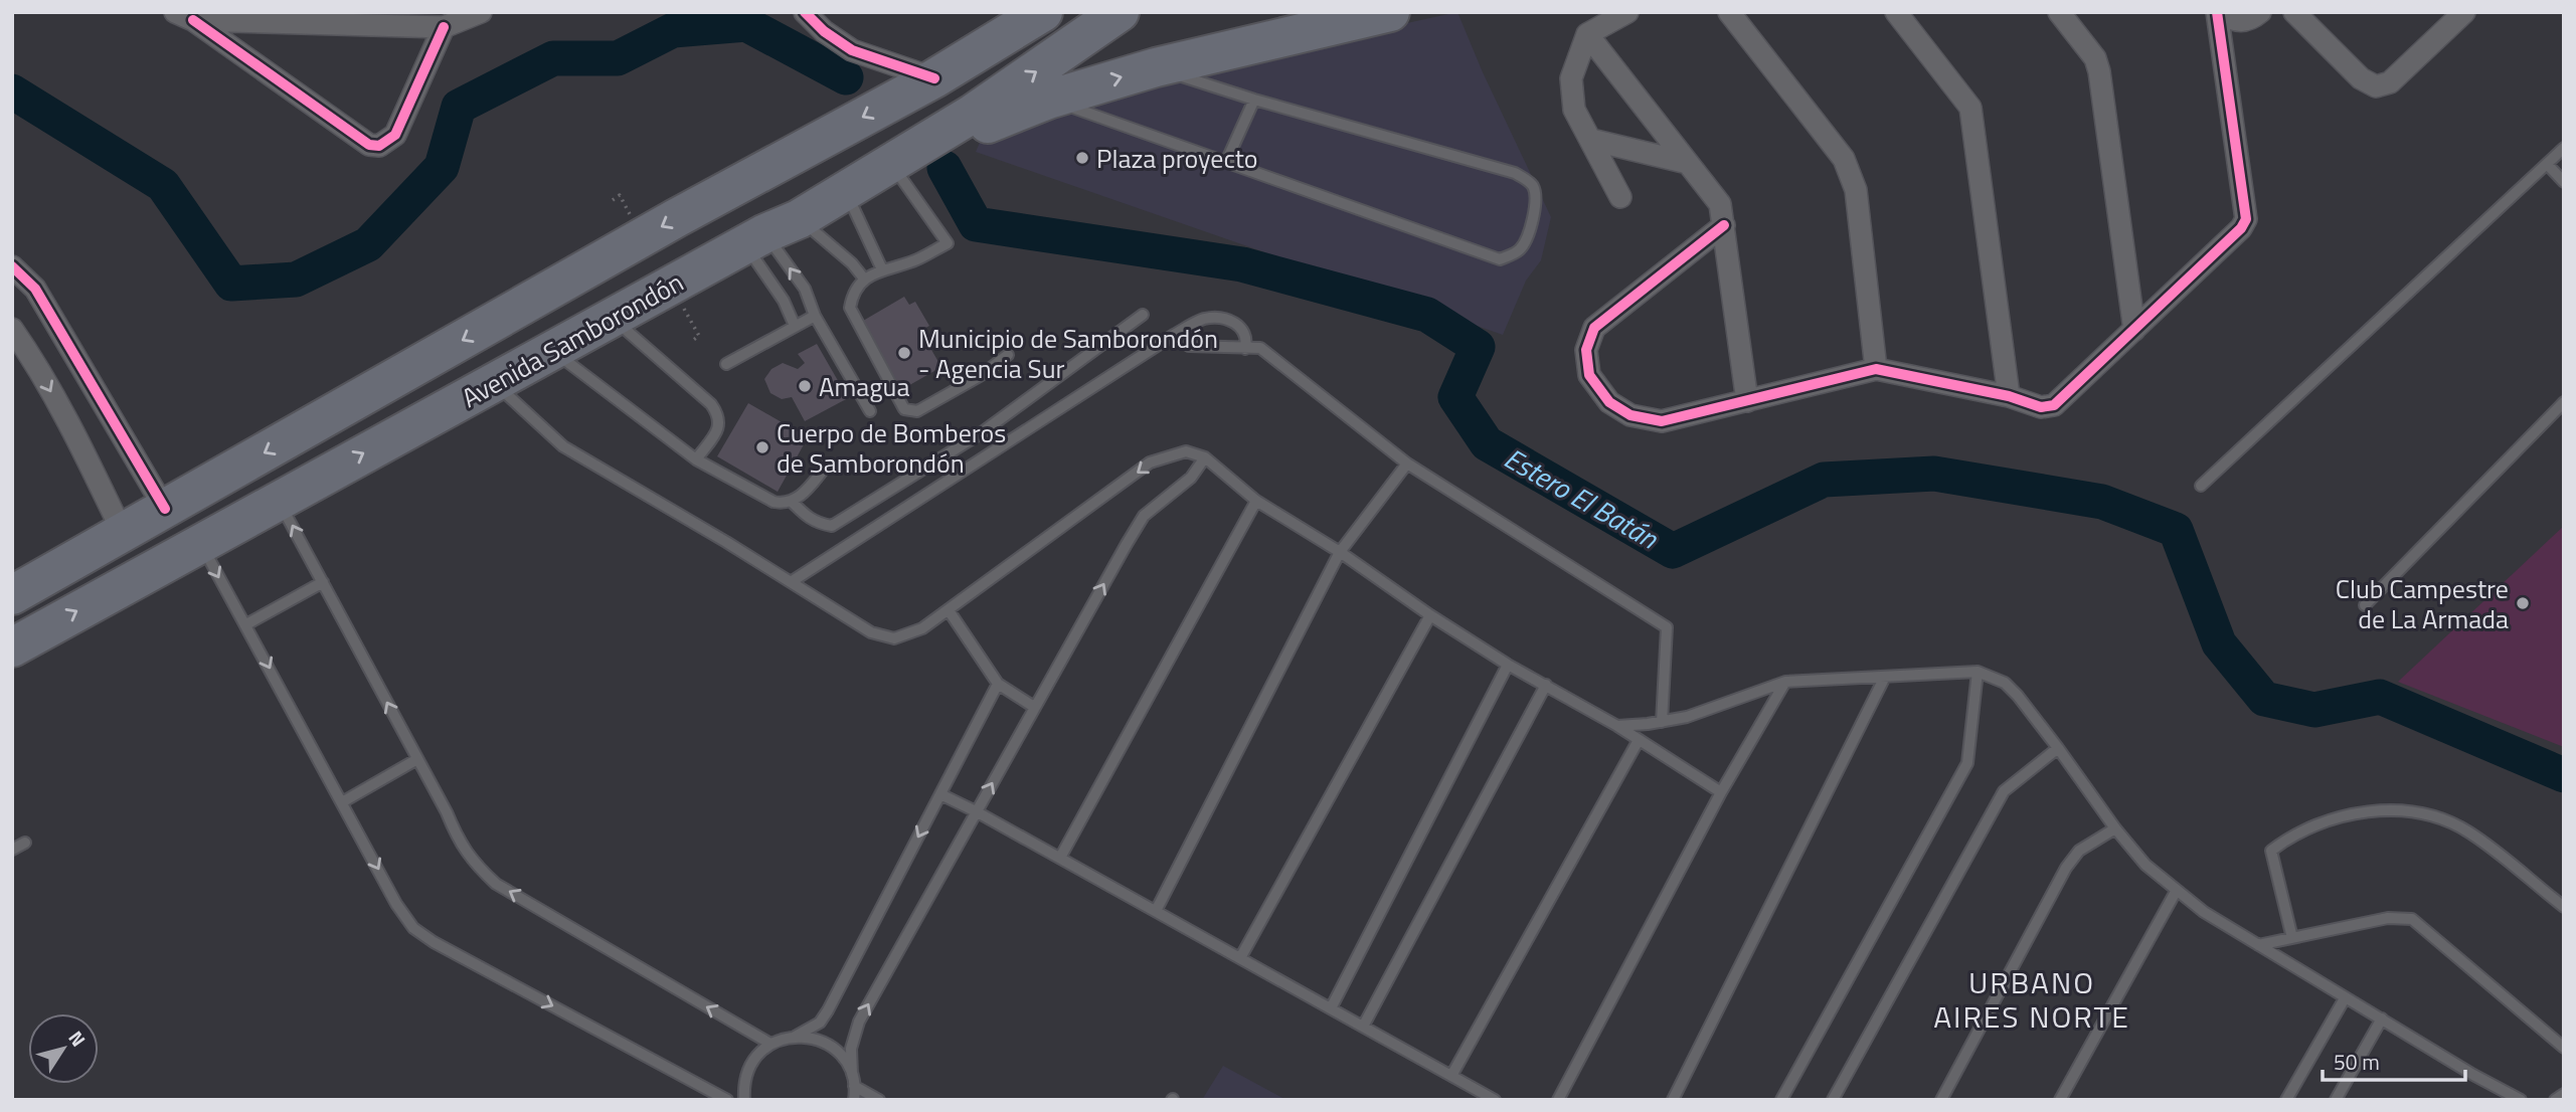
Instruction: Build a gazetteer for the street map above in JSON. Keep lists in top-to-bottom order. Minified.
{"streets":{"highway":["Avenida Samborondón"]},"districts":["URBANO AIRES NORTE"],"water":["Estero El Batán"],"places":["Plaza proyecto","Municipio de Samborondón - Agencia Sur","Amagua","Cuerpo de Bomberos de Samborondón","Club Campestre de La Armada"],"scale_bar":"50 m","north":"top right"}
